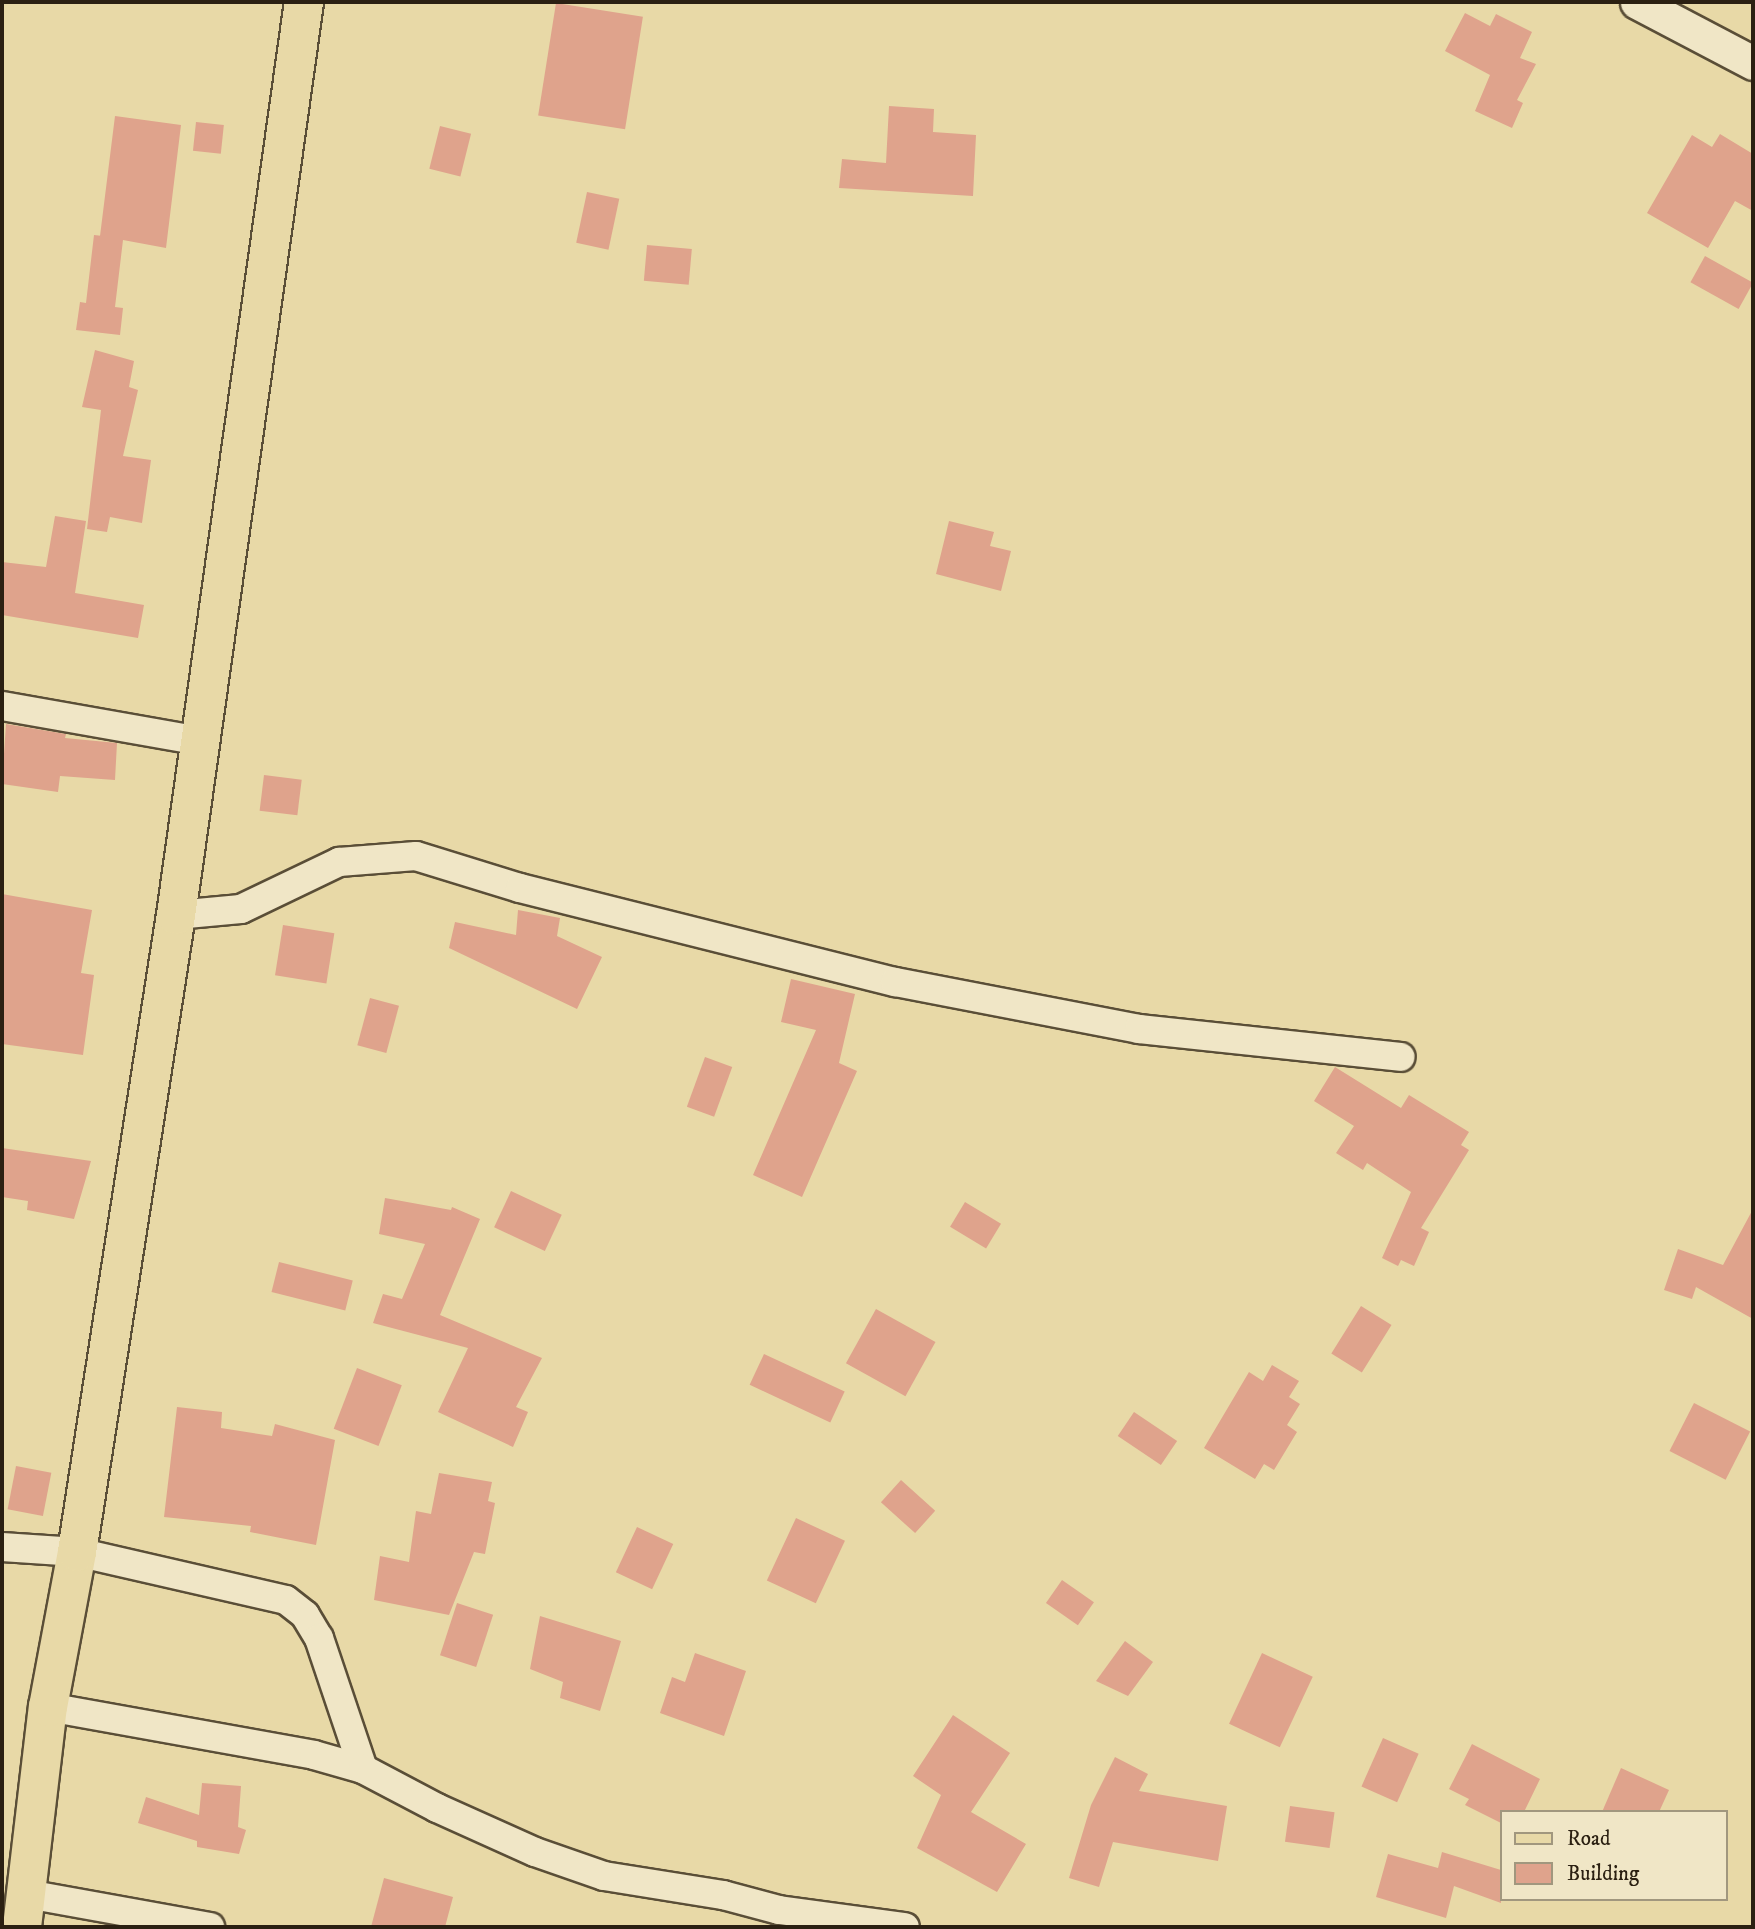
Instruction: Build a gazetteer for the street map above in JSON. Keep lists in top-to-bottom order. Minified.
{"legend":["Road","Building"]}
